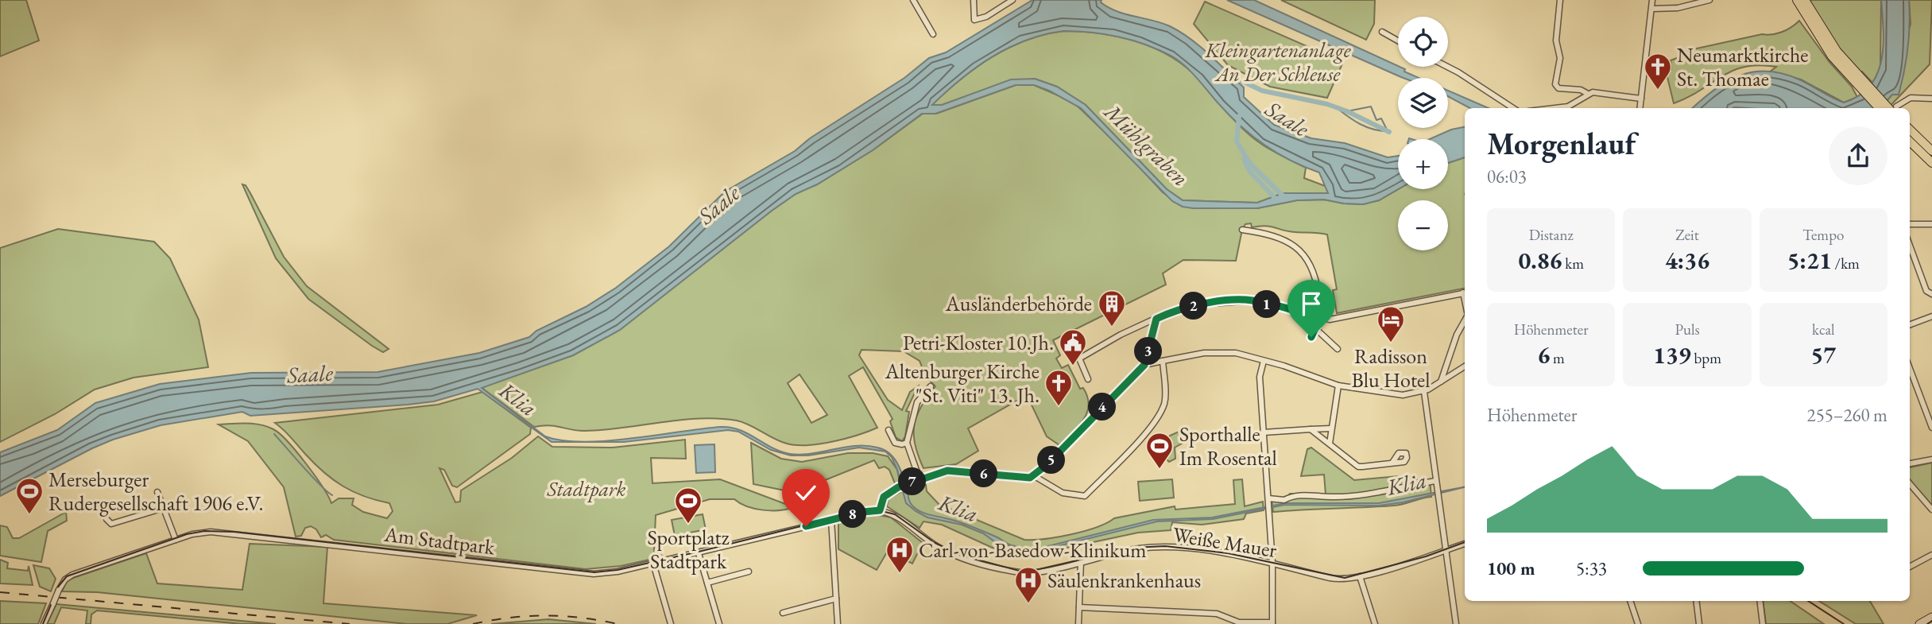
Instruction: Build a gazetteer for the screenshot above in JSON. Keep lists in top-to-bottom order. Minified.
{"streets":{"street":["Am Stadtpark","Weiße Mauer"]},"crossings":[["Am Stadtpark","Weiße Mauer"]],"water":["Saale","Mühlgraben","Klia"],"parks":["Kleingartenanlage An Der Schleuse","Stadtpark"],"places":{"church":["Neumarktkirche St. Thomae","Altenburger Kirche \"St. Viti\" 13. Jh."],"building":["Ausländerbehörde"],"hotel":["Radisson Blu Hotel"],"public building":["Petri-Kloster 10.Jh."],"sports":["Sporthalle Im Rosental","Merseburger Rudergesellschaft 1906 e.V.","Sportplatz Stadtpark"],"hospital":["Carl-von-Basedow-Klinikum","Säulenkrankenhaus"]},"page":{"map_buttons":["+","−"],"heading":["Morgenlauf","06:03"],"stats":[["Distanz","0.86 km"],["Zeit","4:36"],["Tempo","5:21 /km"],["Höhenmeter","6 m"],["Puls","139 bpm"],["kcal","57"]],"pins":["1","2","3","4","5","6","7","8"],"chart":["Höhenmeter","255–260 m"],"list":[{"name":"100 m","note":"5:33"}]}}
